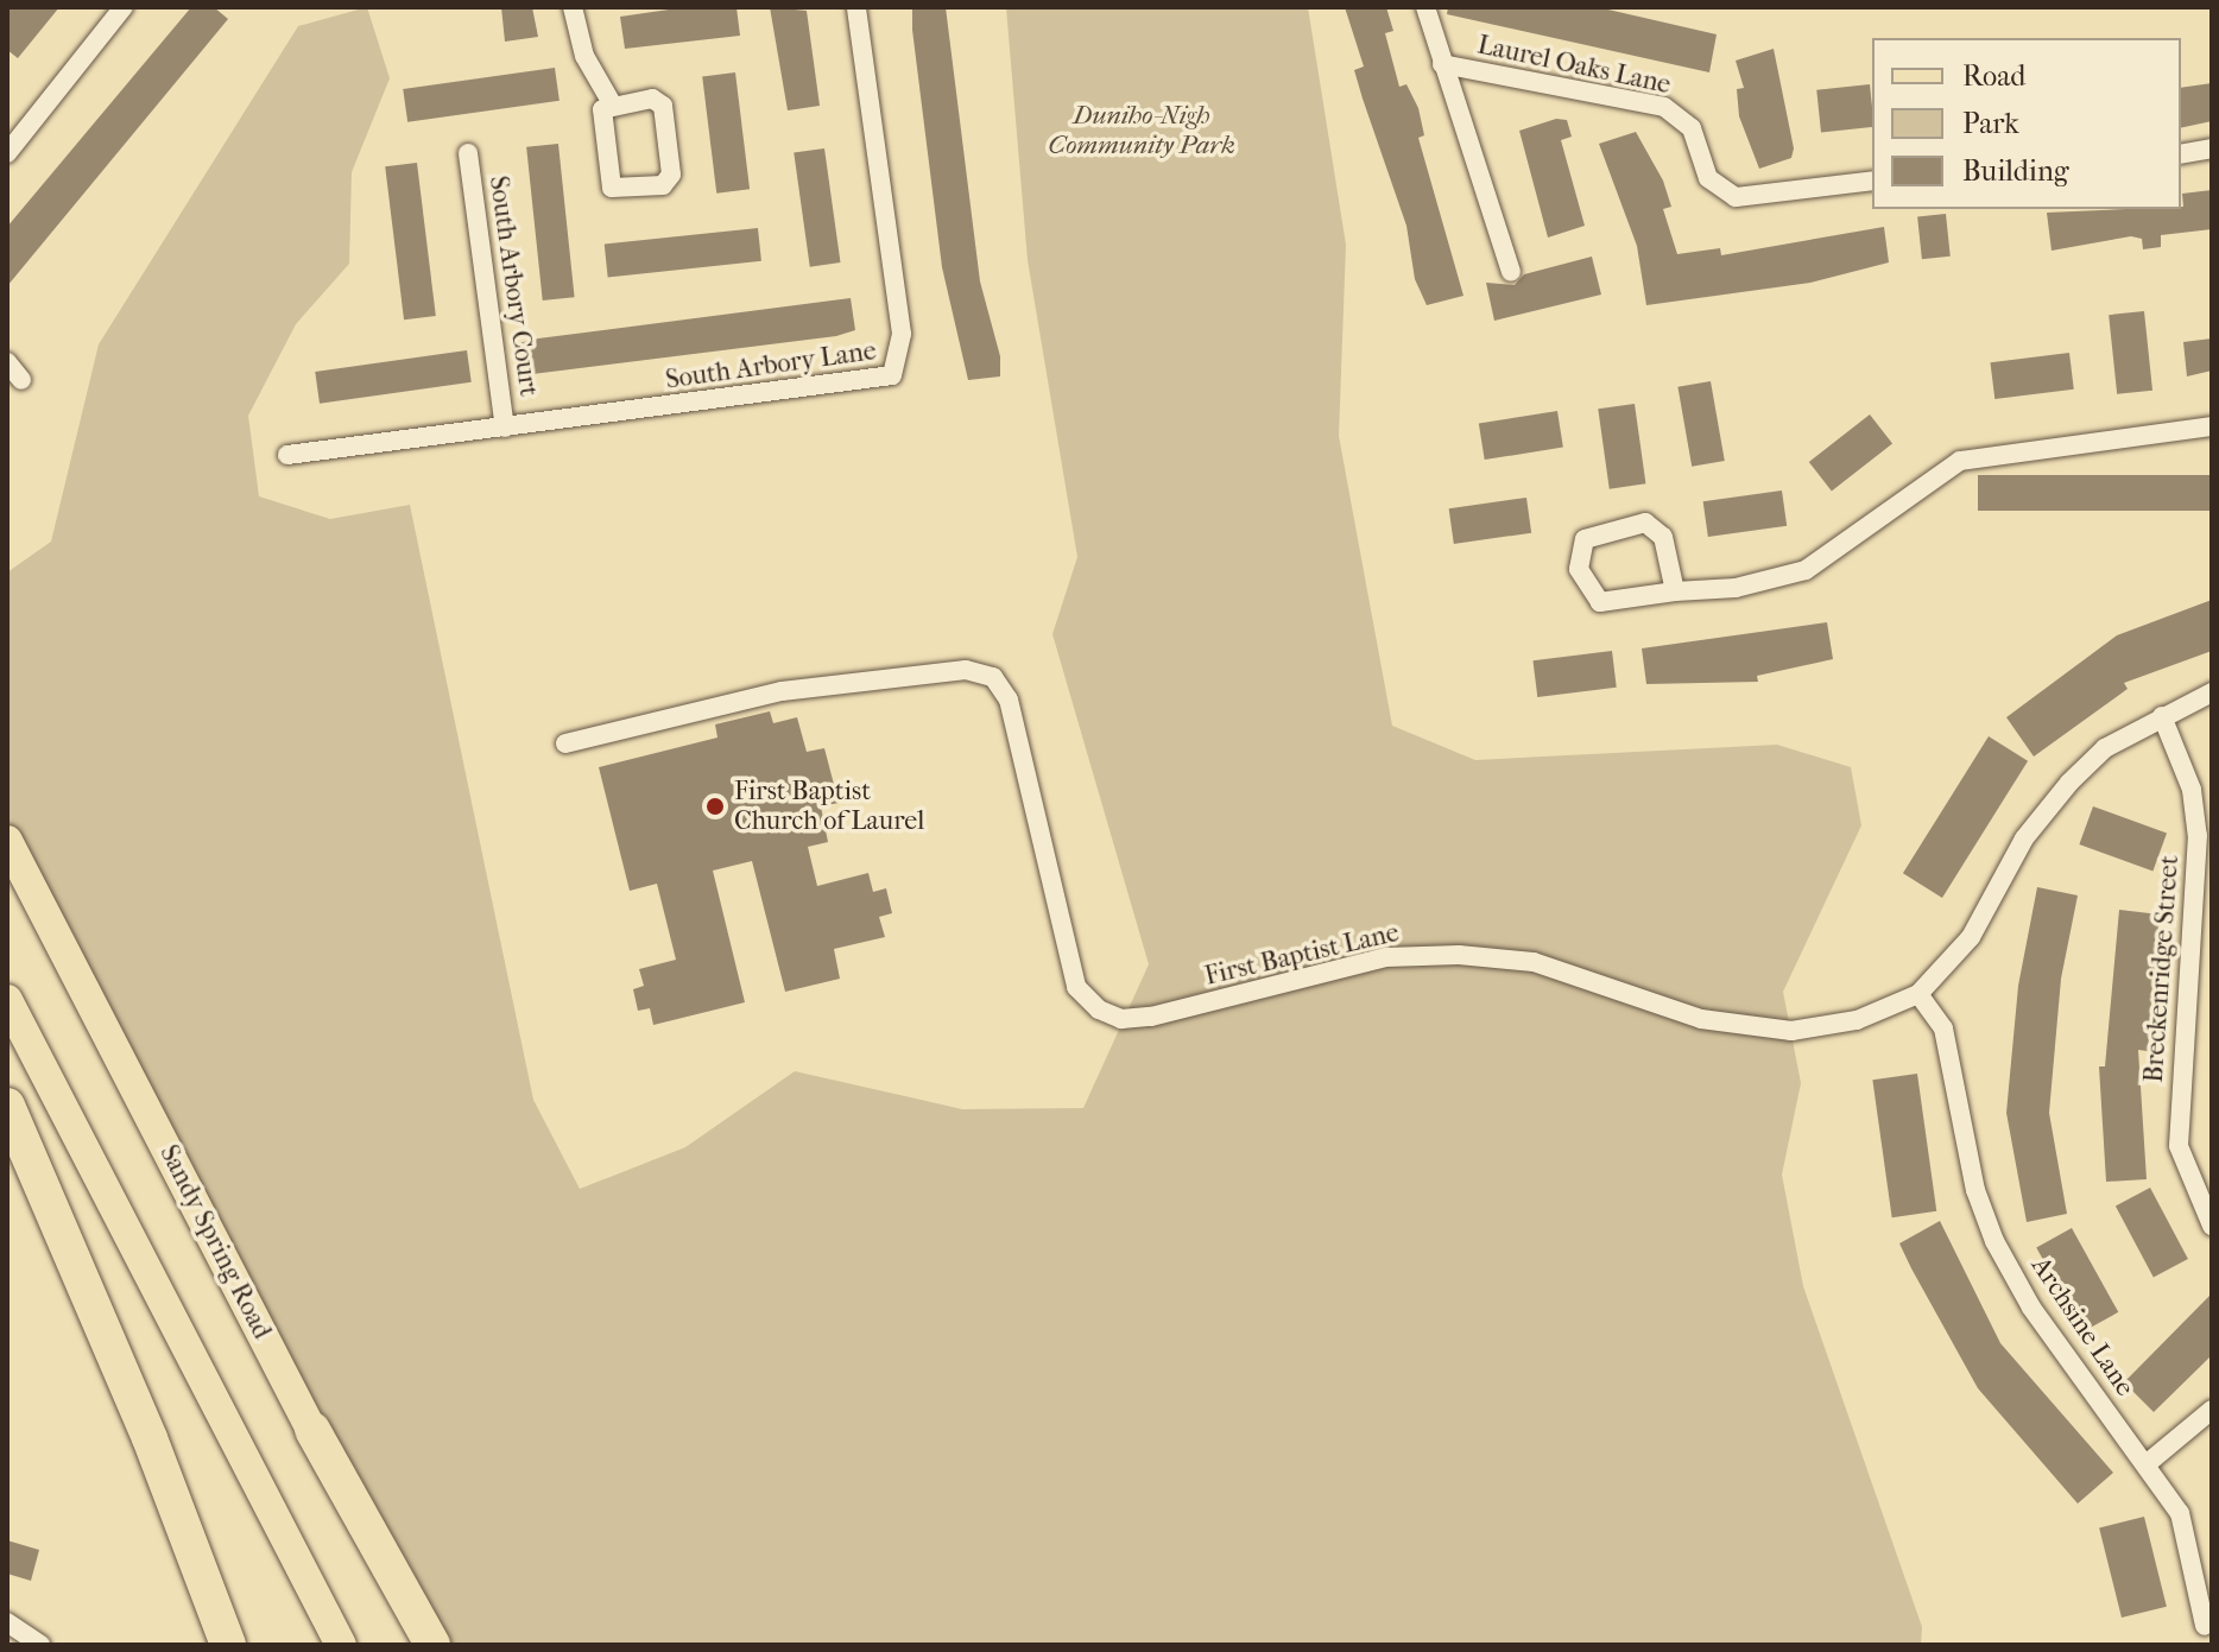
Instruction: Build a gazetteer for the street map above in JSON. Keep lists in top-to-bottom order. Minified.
{"streets":{"main road":["Sandy Spring Road"],"street":["Laurel Oaks Lane","South Arbory Court","South Arbory Lane","First Baptist Lane","Breckenridge Street","Archsine Lane"]},"crossings":[["South Arbory Court","South Arbory Lane"],["First Baptist Lane","Breckenridge Street"],["First Baptist Lane","Archsine Lane"]],"parks":["Duniho-Nigh Community Park"],"places":["First Baptist Church of Laurel"],"legend":["Road","Park","Building"]}
